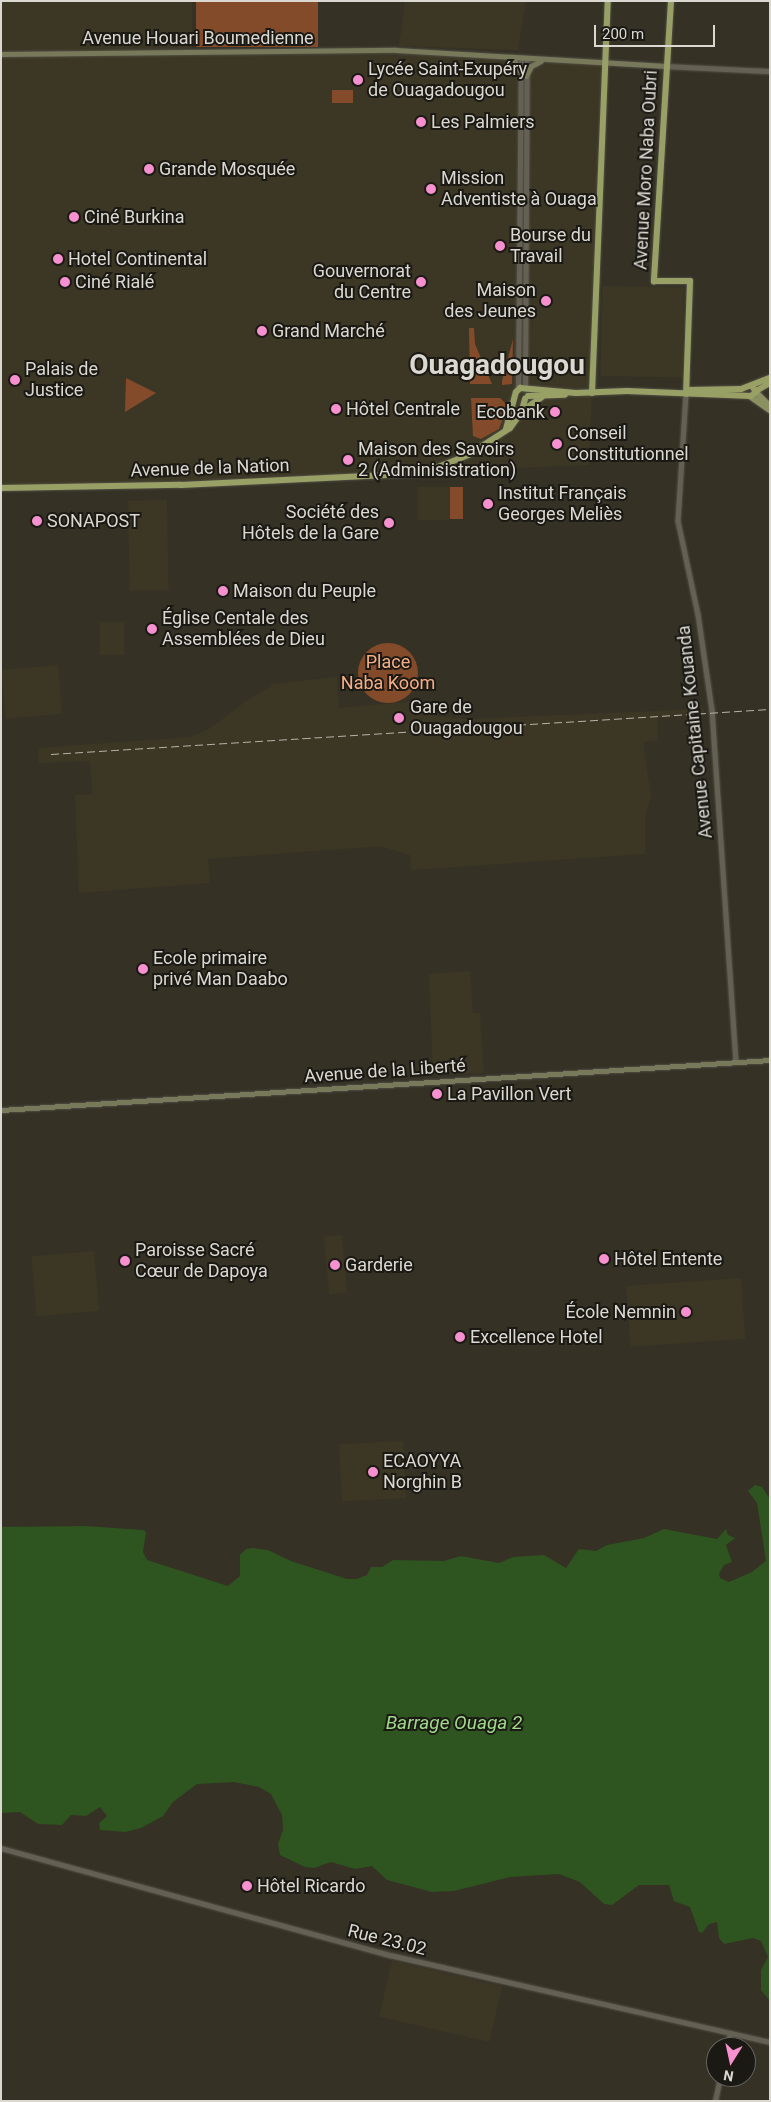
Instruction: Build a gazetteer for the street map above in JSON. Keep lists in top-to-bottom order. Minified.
{"streets":{"highway":["Avenue Moro Naba Oubri","Avenue de la Nation","Avenue Capitaine Kouanda"],"main road":["Avenue Houari Boumedienne","Avenue de la Liberté"],"street":["Rue 23.02"]},"crossings":[["Avenue Houari Boumedienne","Avenue Moro Naba Oubri"],["Avenue Moro Naba Oubri","Avenue Capitaine Kouanda"],["Avenue Capitaine Kouanda","Avenue de la Liberté"]],"districts":["Ouagadougou"],"water":["Barrage Ouaga 2"],"parks":["Place Naba Koom"],"places":["Lycée Saint-Exupéry de Ouagadougou","Les Palmiers","Grande Mosquée","Mission Adventiste à Ouaga","Ciné Burkina","Bourse du Travail","Hotel Continental","Ciné Rialé","Gouvernorat du Centre","Maison des Jeunes","Grand Marché","Palais de Justice","Hôtel Centrale","Ecobank","Conseil Constitutionnel","Maison des Savoirs 2 (Adminisistration)","Institut Français Georges Meliès","SONAPOST","Société des Hôtels de la Gare","Maison du Peuple","Église Centale des Assemblées de Dieu","Gare de Ouagadougou","Ecole primaire privé Man Daabo","La Pavillon Vert","Hôtel Entente","Paroisse Sacré Cœur de Dapoya","Garderie","École Nemnin","Excellence Hotel","ECAOYYA Norghin B","Hôtel Ricardo"],"scale_bar":"200 m","north":"bottom"}
